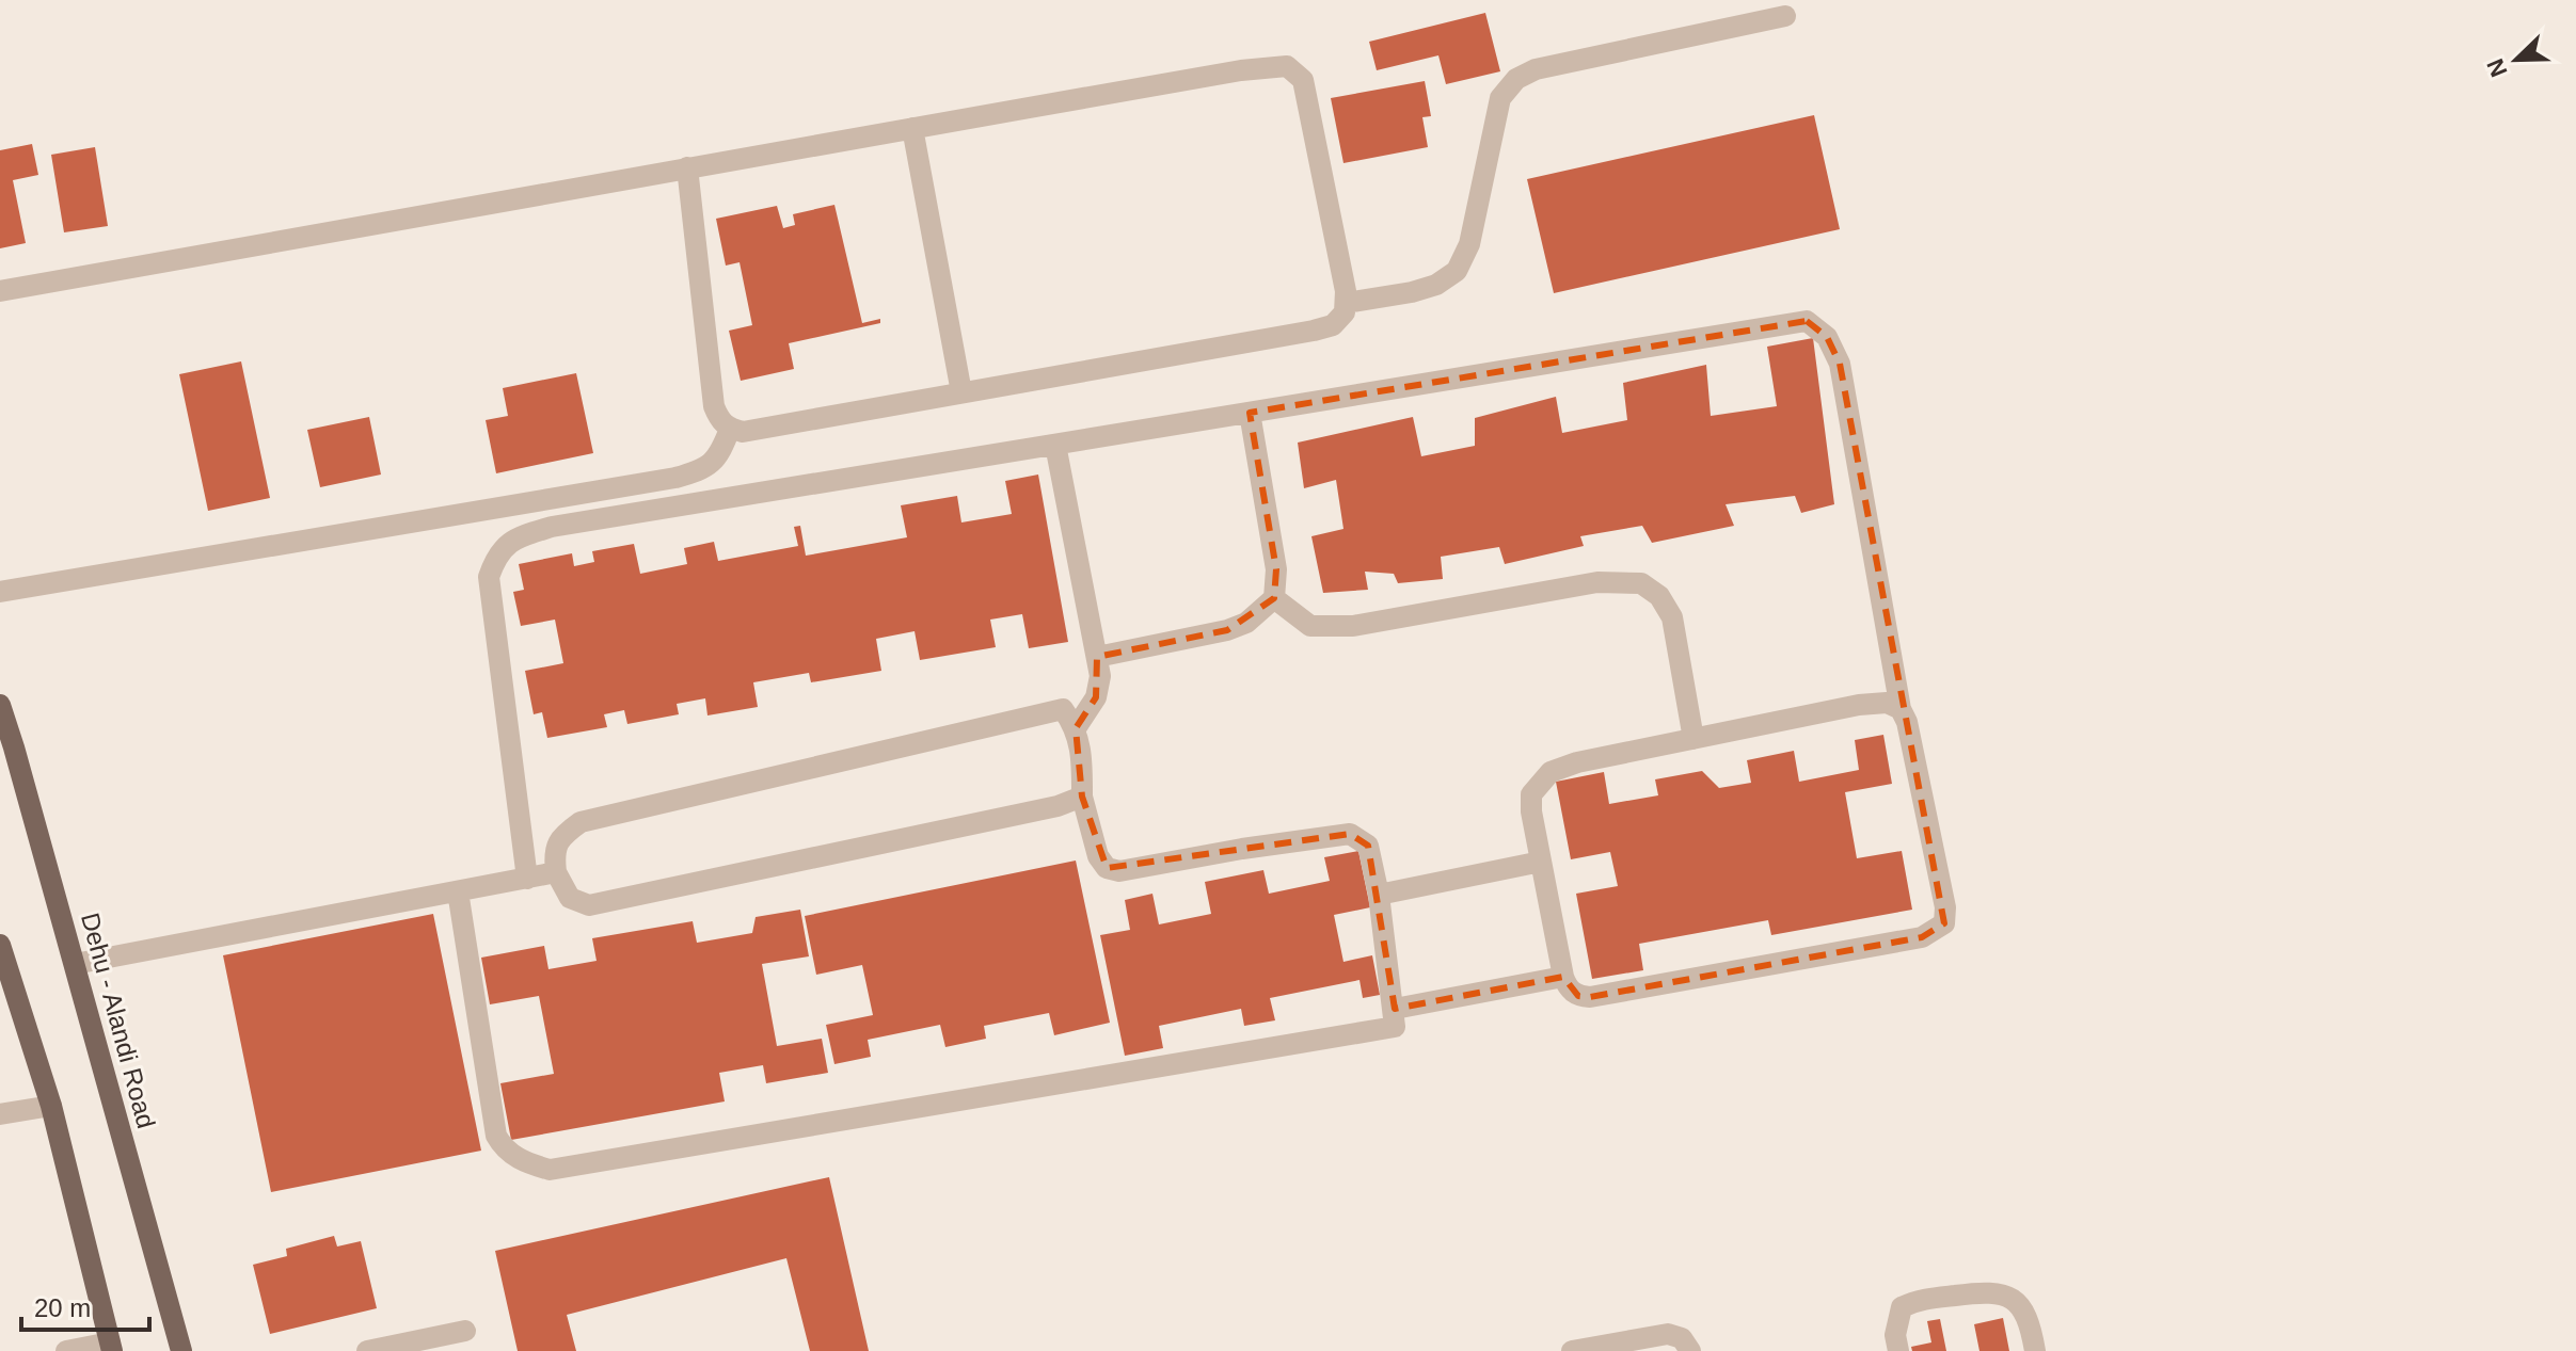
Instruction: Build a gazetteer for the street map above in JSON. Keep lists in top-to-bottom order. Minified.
{"streets":{"main road":["Dehu - Alandi Road"]},"scale_bar":"20 m","north":"bottom left"}
